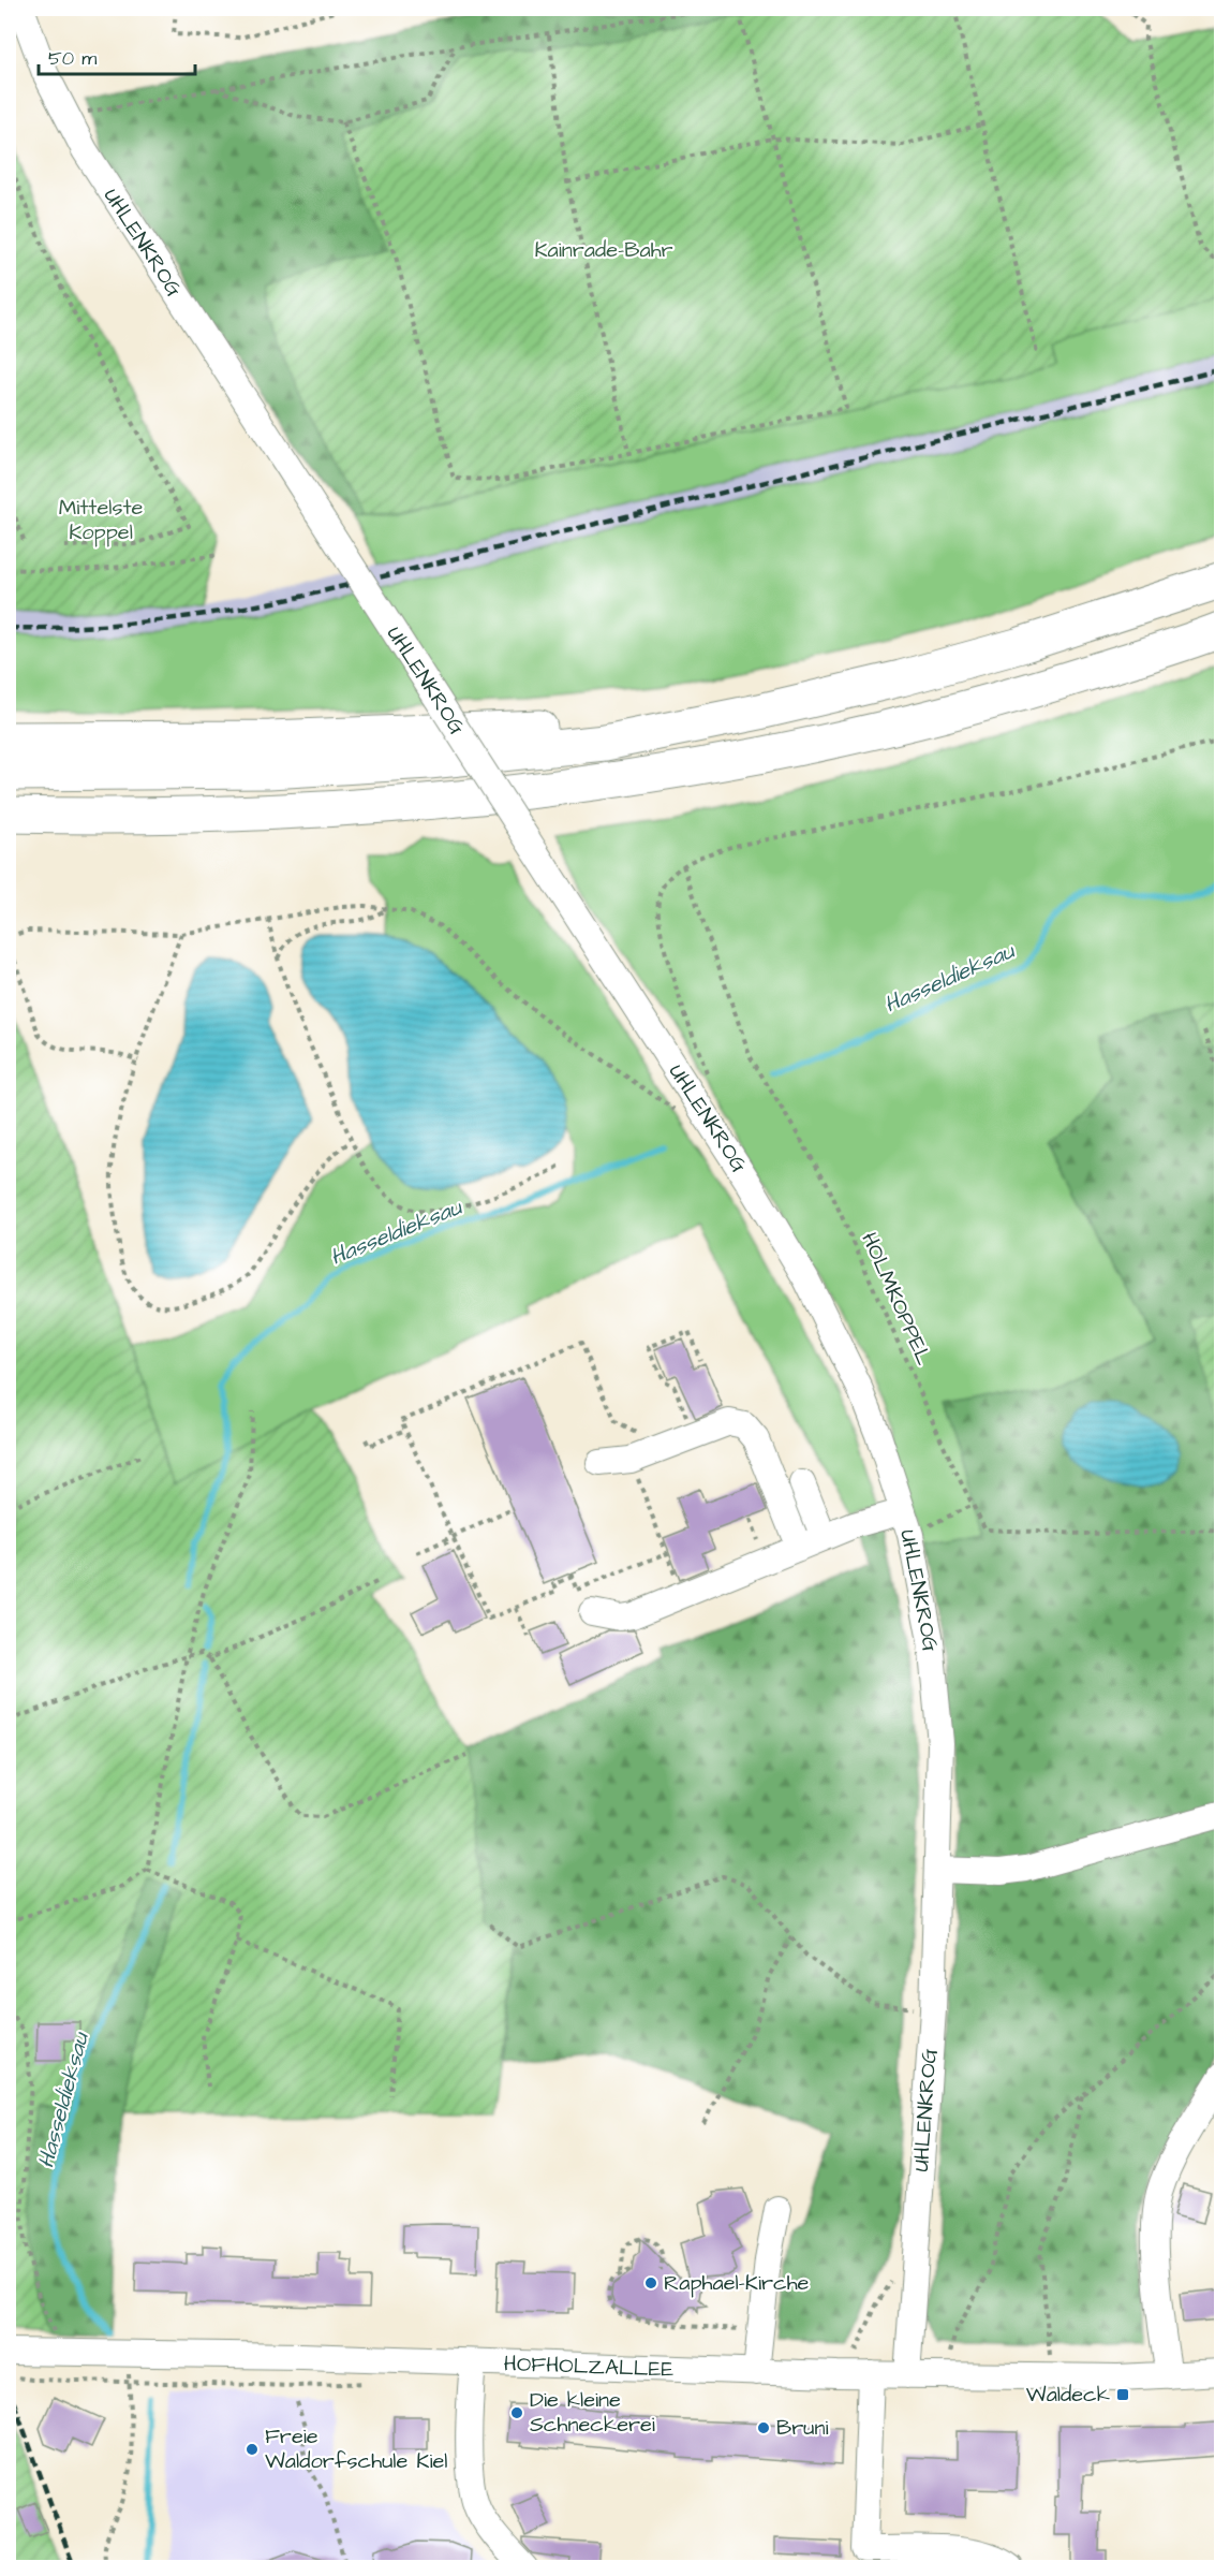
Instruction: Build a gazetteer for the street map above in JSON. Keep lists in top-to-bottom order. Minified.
{"streets":{"street":["UHLENKROG","HOFHOLZALLEE"],"path":["HOLMKOPPEL"]},"crossings":[["UHLENKROG","HOFHOLZALLEE"]],"water":["Hasseldieksau"],"parks":["Kainrade-Bahr","Mittelste Koppel"],"places":{"other":["Raphael-Kirche","Die kleine Schneckerei","Bruni","Freie Waldorfschule Kiel"],"transit":["Waldeck"]},"scale_bar":"50 m"}
